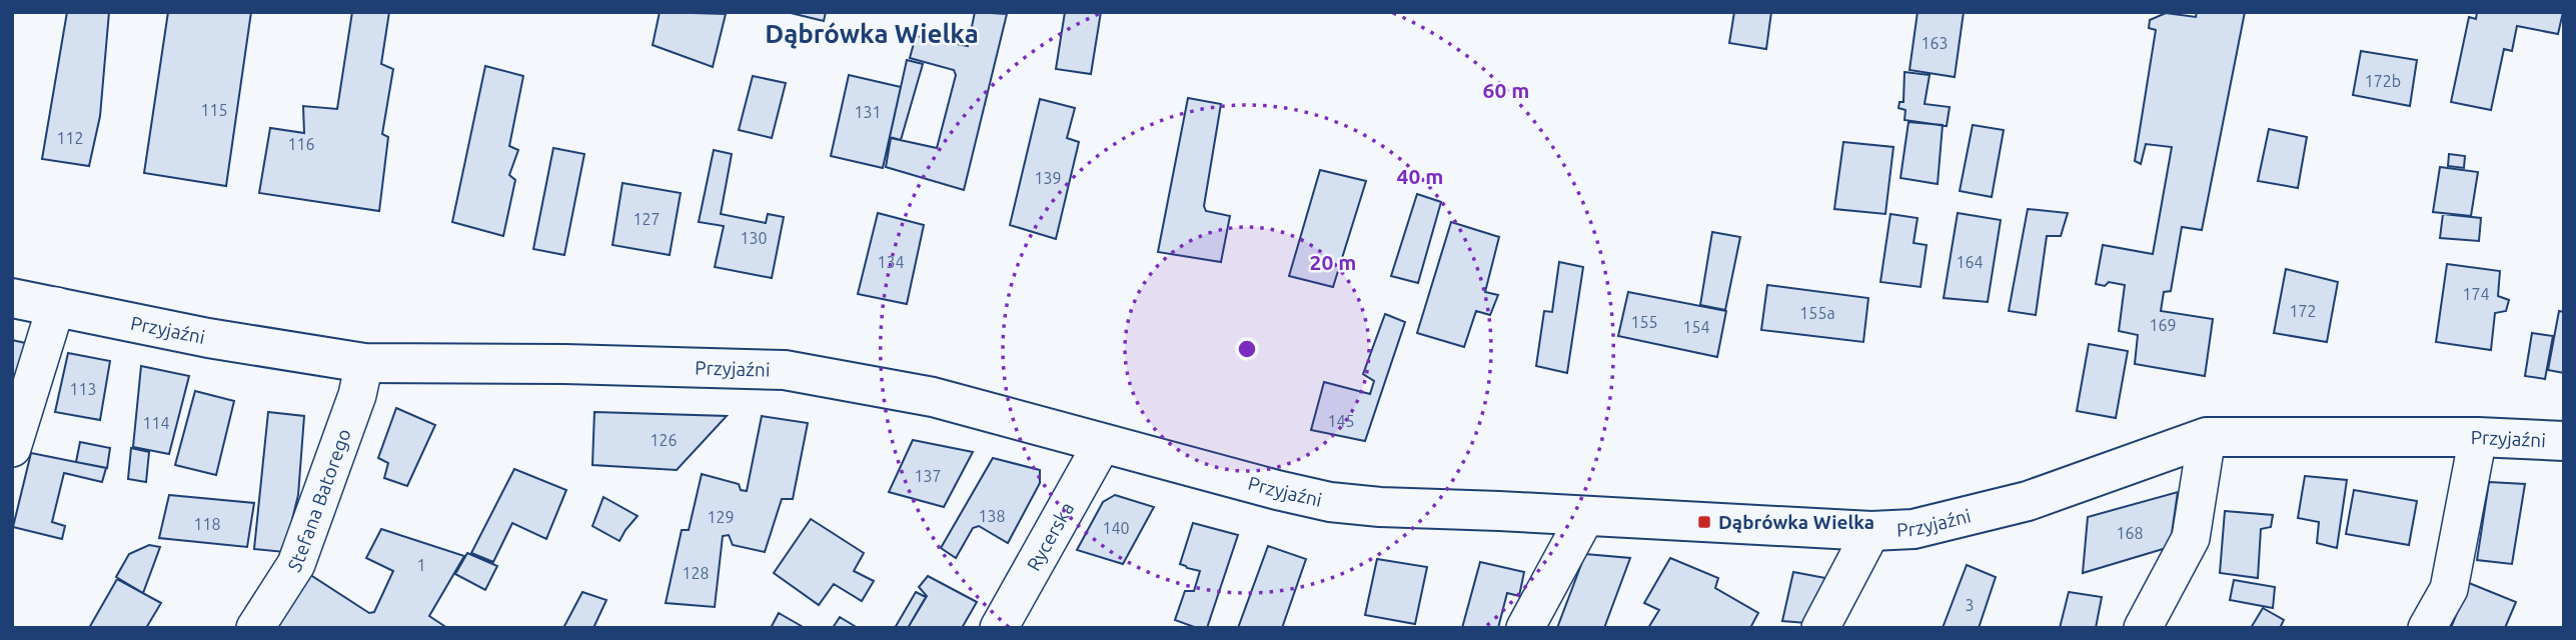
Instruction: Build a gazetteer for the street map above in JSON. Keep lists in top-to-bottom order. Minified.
{"streets":{"street":["Przyjaźni","Stefana Batorego","Rycerska"]},"crossings":[["Przyjaźni","Stefana Batorego"],["Przyjaźni","Rycerska"]],"districts":["Dąbrówka Wielka"],"places":{"transit":["Dąbrówka Wielka"]},"house_numbers":["163","172b","115","131","112","116","139","127","130","134","164","174","172","155a","155","169","154","113","145","114","126","137","138","129","118","140","168","1","128","3"],"rings":["60 m","40 m","20 m"]}
